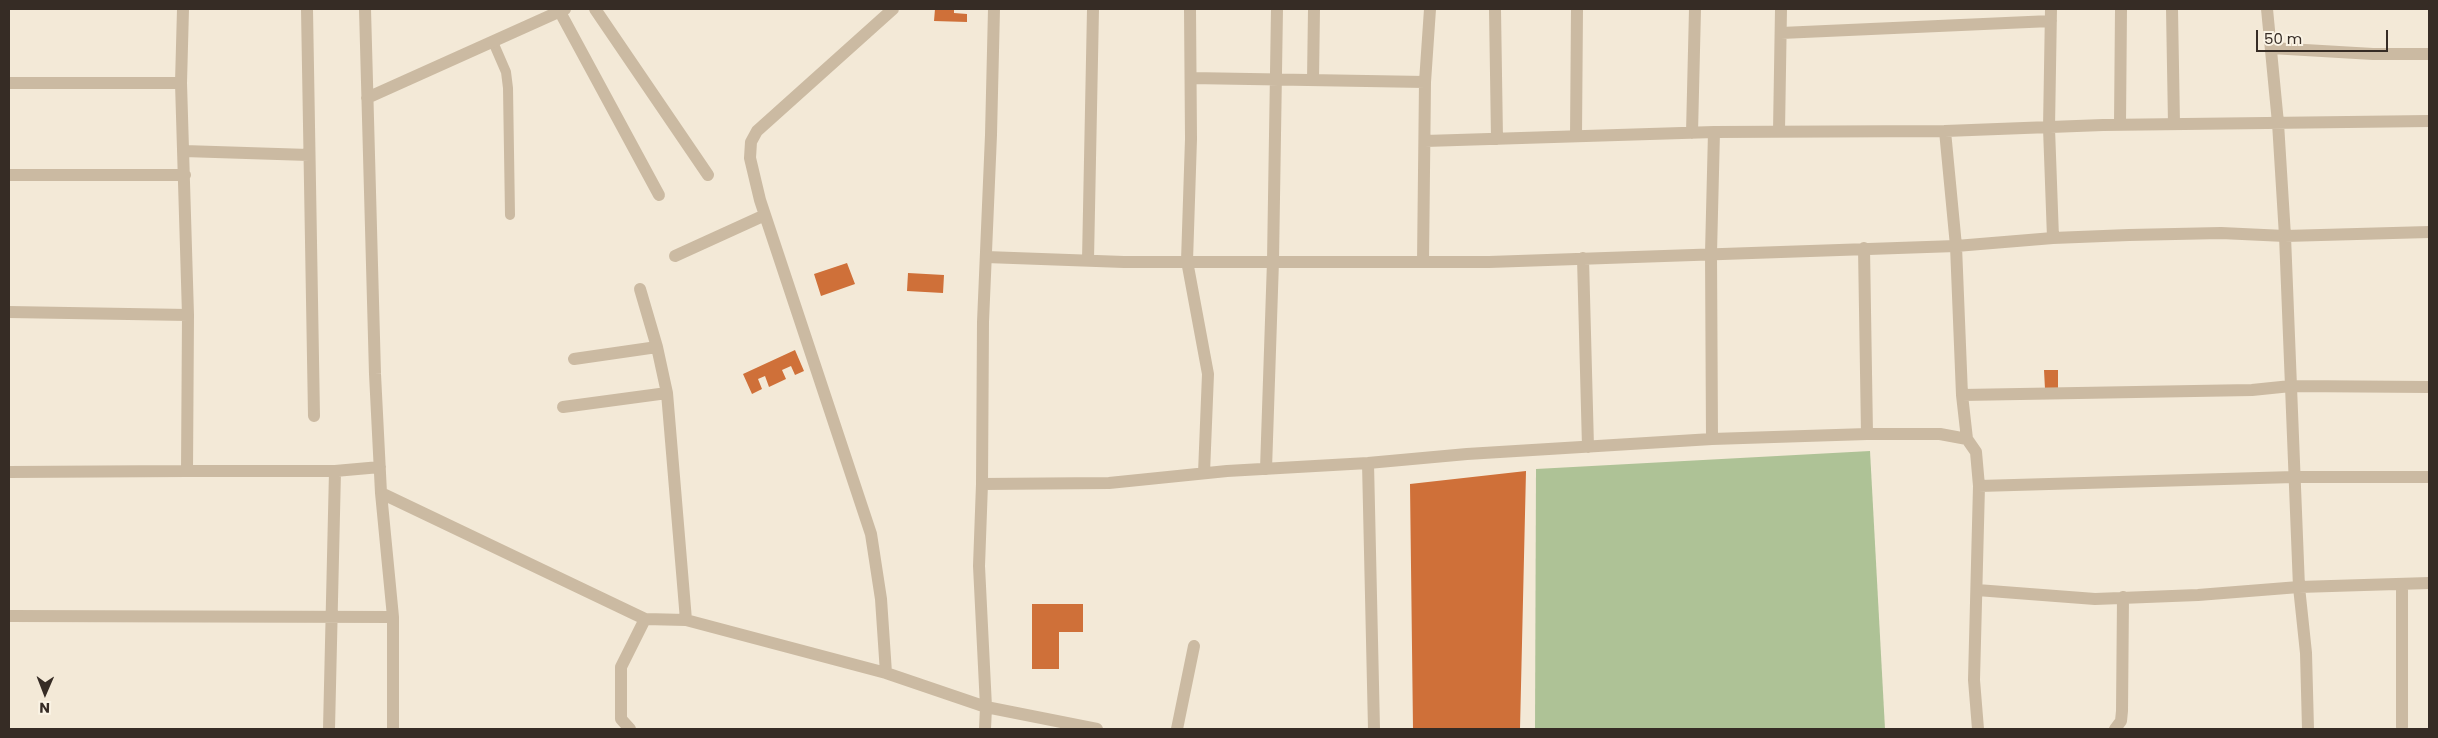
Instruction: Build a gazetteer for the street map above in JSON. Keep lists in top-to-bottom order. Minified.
{"scale_bar":"50 m","north":"bottom"}
